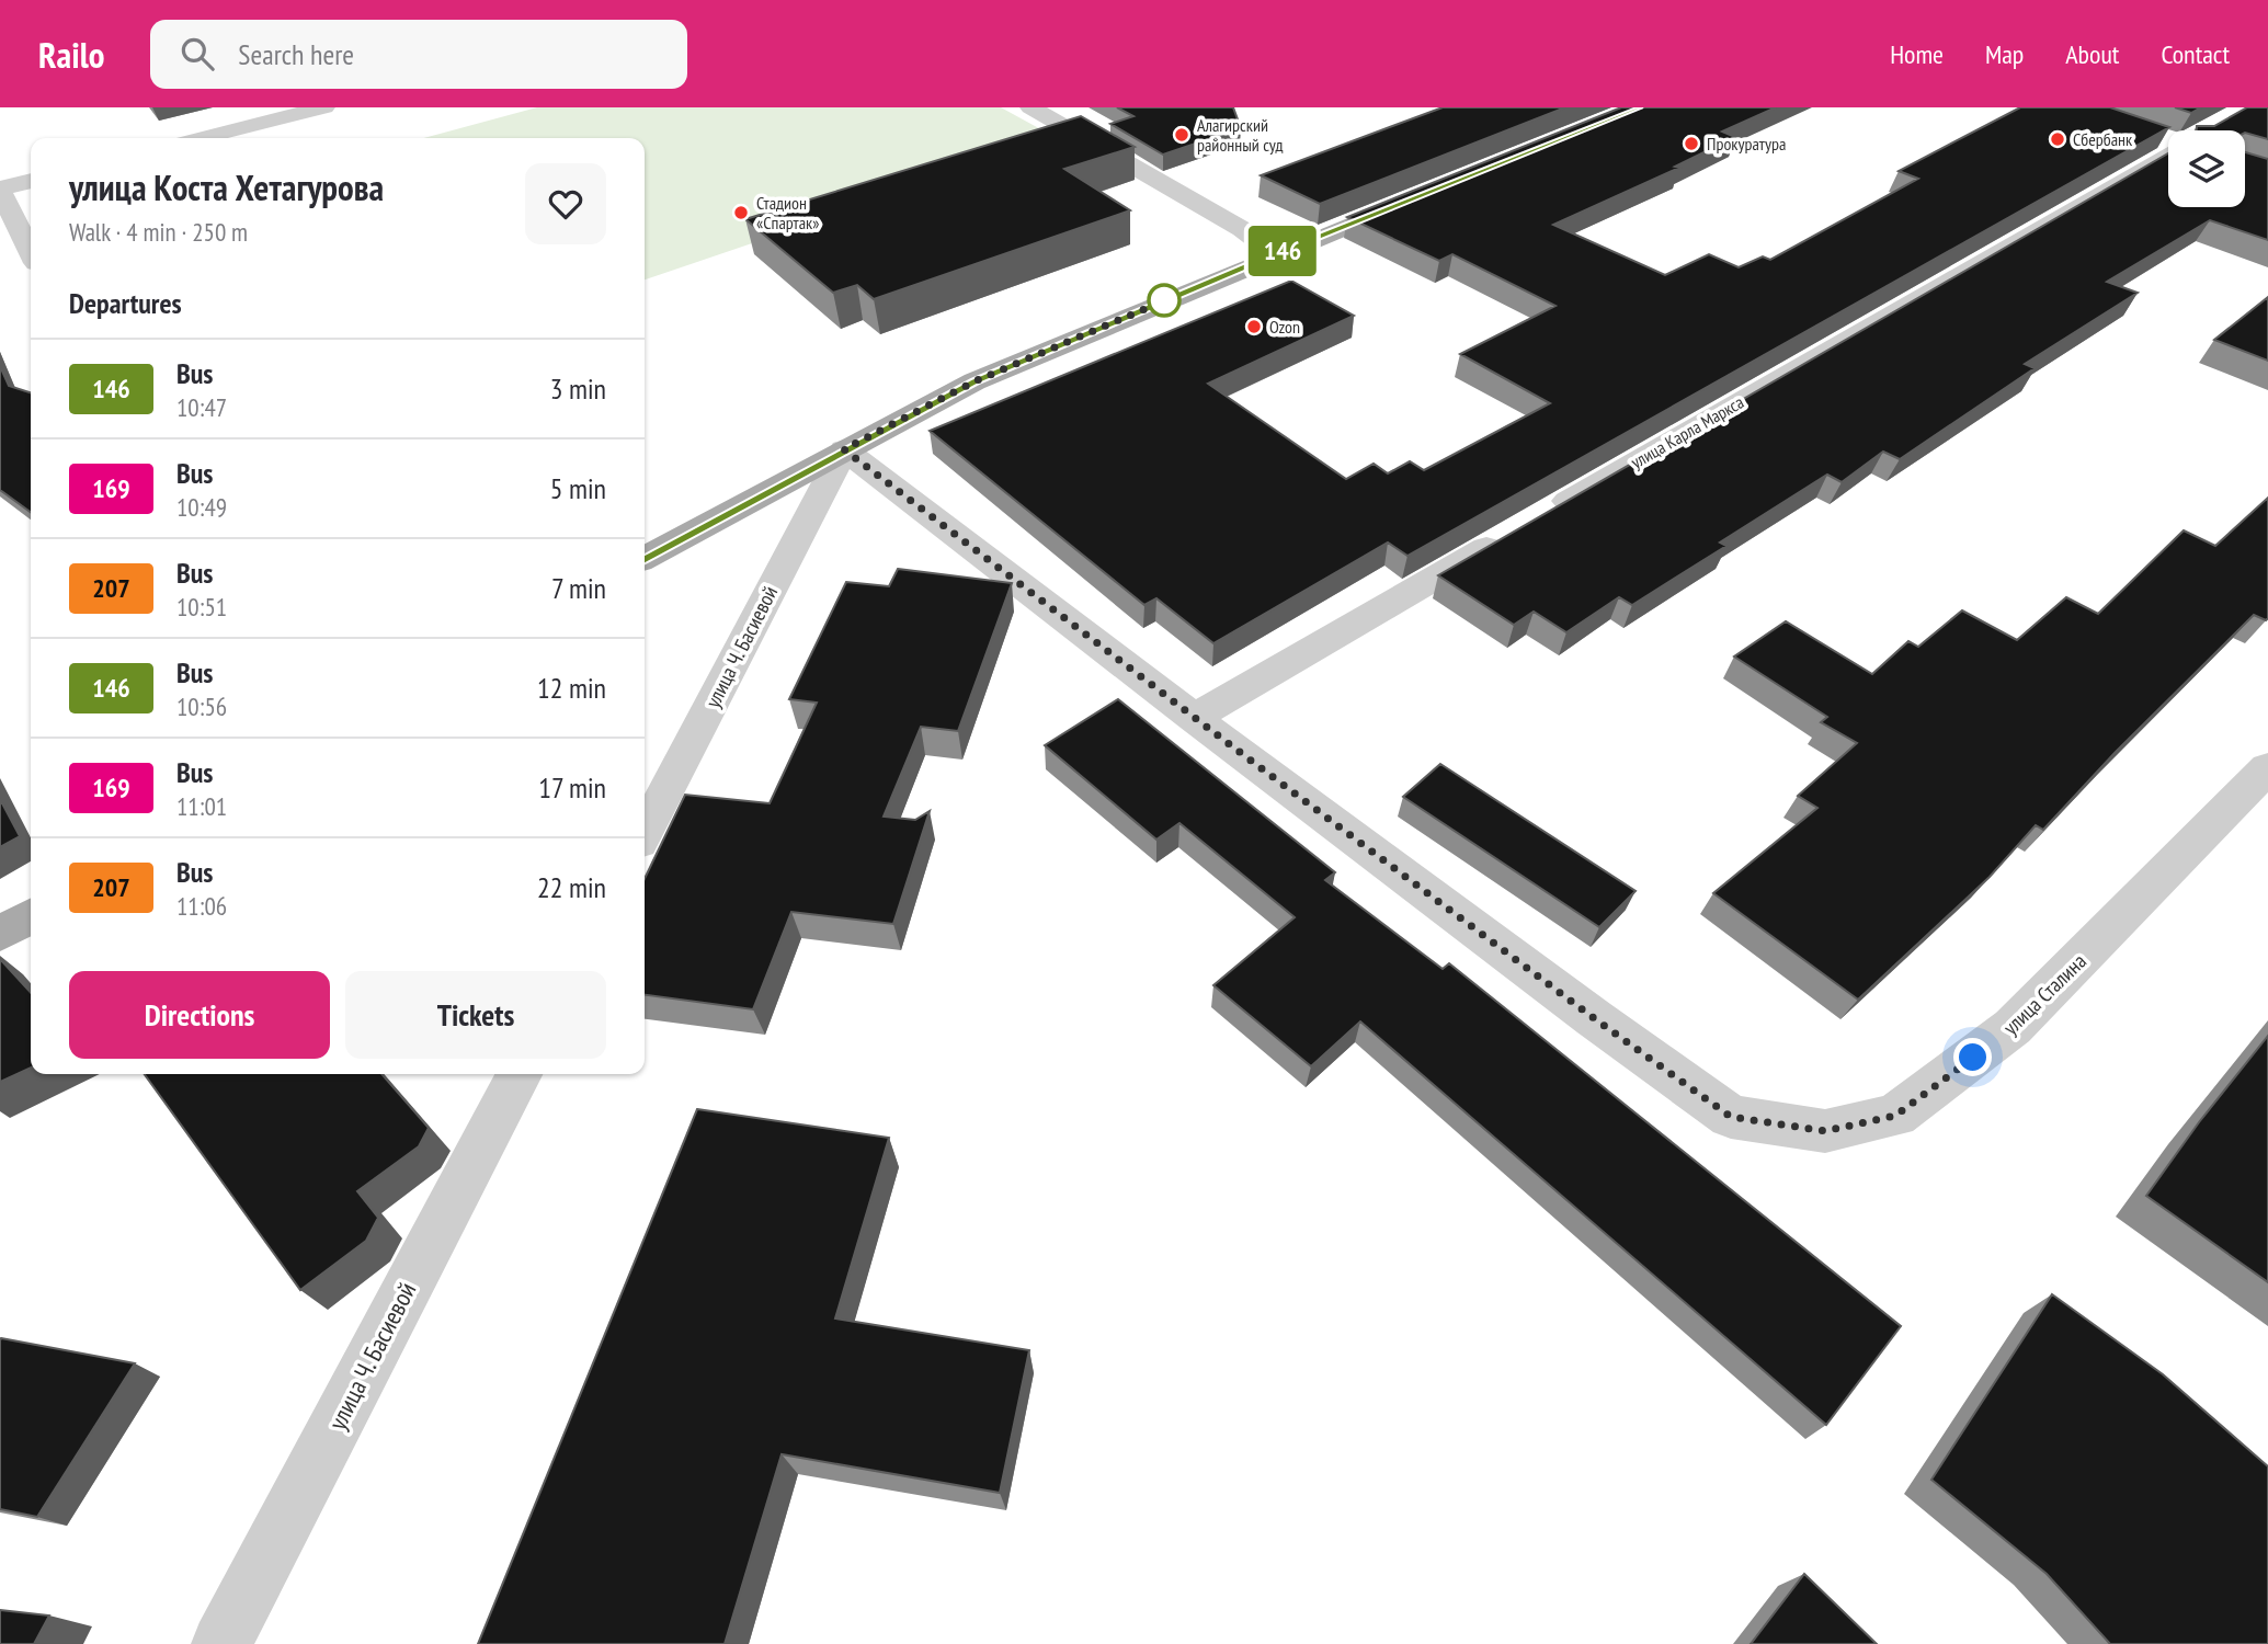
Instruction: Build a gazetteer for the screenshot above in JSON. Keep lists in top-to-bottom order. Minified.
{"streets":{"street":["улица Карла Маркса","улица Ч. Басиевой","улица Сталина"]},"crossings":[["улица Ч. Басиевой","улица Сталина"]],"places":["Алагирский районный суд","Сбербанк","Прокуратура","Стадион «Спартак»","Ozon"],"lines":["bus line 146"],"page":{"header":"Railo","search":"Search here","nav":["Home","Map","About","Contact"],"on_map":"146","heading":[["улица Коста Хетагурова","Walk · 4 min · 250 m"],"Departures"],"list":[{"mark":"146","name":"Bus","note":"10:47","value":"3 min"},{"mark":"169","name":"Bus","note":"10:49","value":"5 min"},{"mark":"207","name":"Bus","note":"10:51","value":"7 min"},{"mark":"146","name":"Bus","note":"10:56","value":"12 min"},{"mark":"169","name":"Bus","note":"11:01","value":"17 min"},{"mark":"207","name":"Bus","note":"11:06","value":"22 min"}],"buttons":["Directions","Tickets"]}}
